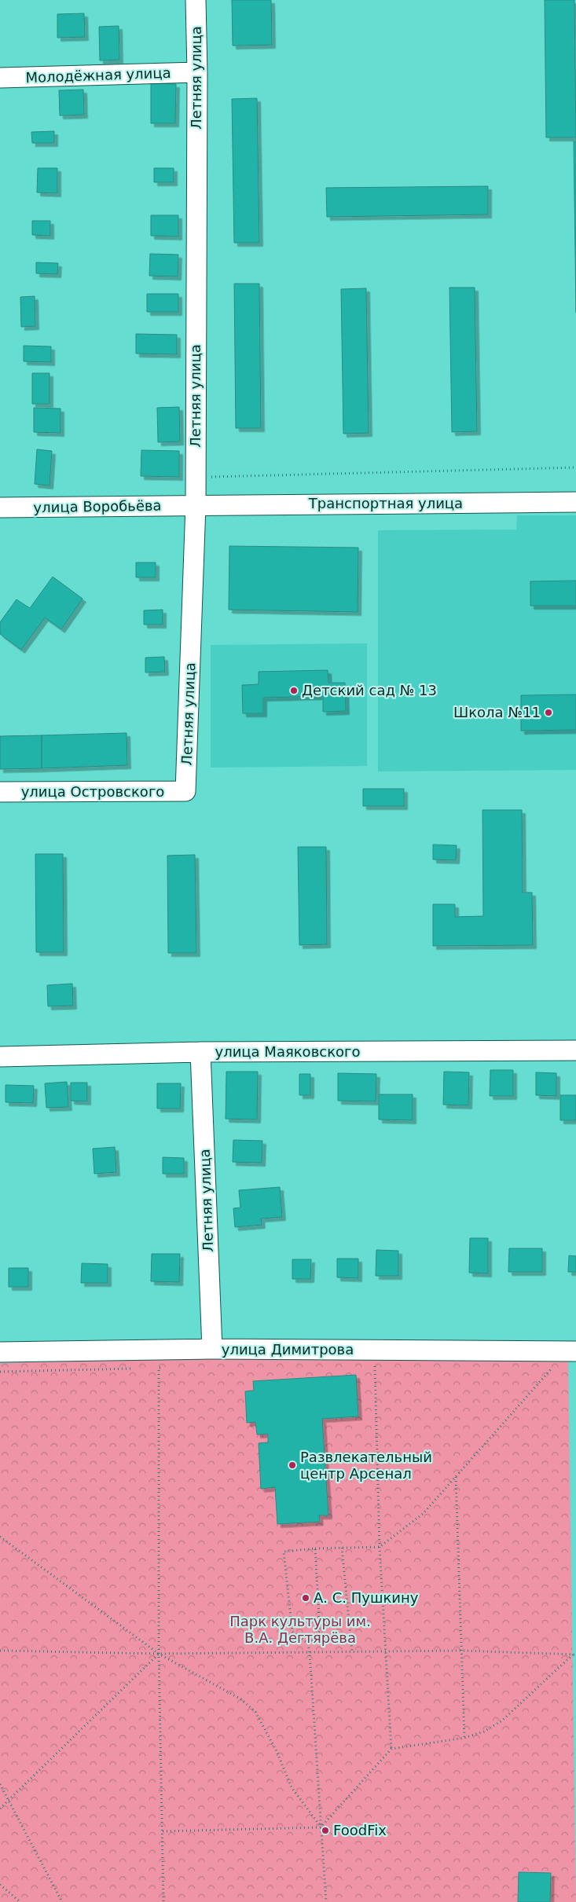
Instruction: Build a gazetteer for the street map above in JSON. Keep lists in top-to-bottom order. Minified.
{"streets":{"street":["Молодёжная улица","Летняя улица","Транспортная улица","улица Воробьёва","улица Островского","улица Маяковского","улица Димитрова"]},"crossings":[["Молодёжная улица","Летняя улица"],["Летняя улица","Транспортная улица"],["Летняя улица","улица Воробьёва"],["Летняя улица","улица Островского"],["Летняя улица","улица Маяковского"],["Летняя улица","улица Димитрова"],["Транспортная улица","улица Воробьёва"]],"parks":["Парк культуры им. В.А. Дегтярёва"],"places":["Детский сад № 13","Школа №11","Развлекательный центр Арсенал","А. С. Пушкину","FoodFix"]}
